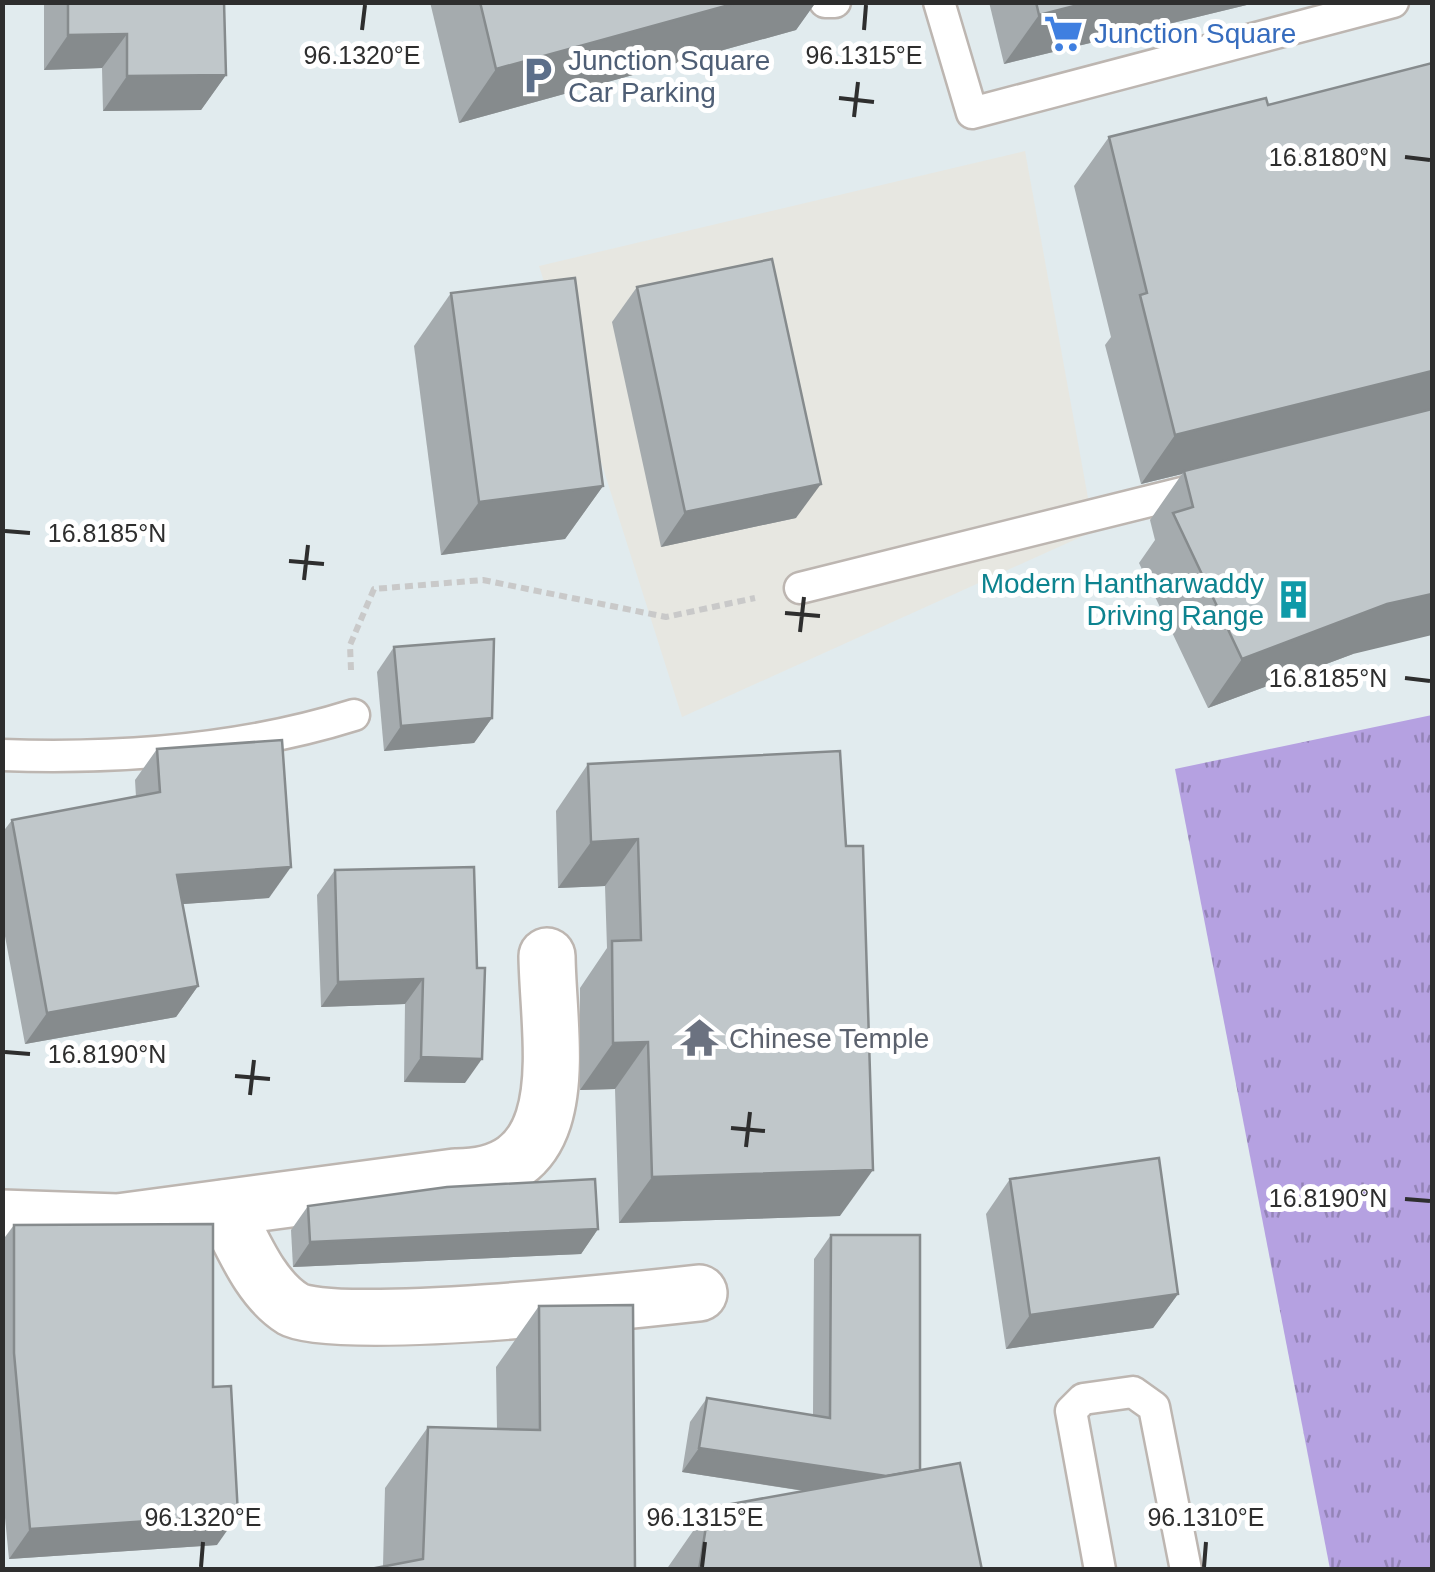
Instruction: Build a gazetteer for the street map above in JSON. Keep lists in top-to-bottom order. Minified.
{"places":{"supermarket":["Junction Square"],"parking":["Junction Square Car Parking"],"building":["Modern Hantharwaddy Driving Range"],"temple":["Chinese Temple"]},"coordinates":["96.1320°E","96.1315°E","16.8180°N","16.8185°N","16.8190°N","96.1310°E"]}
